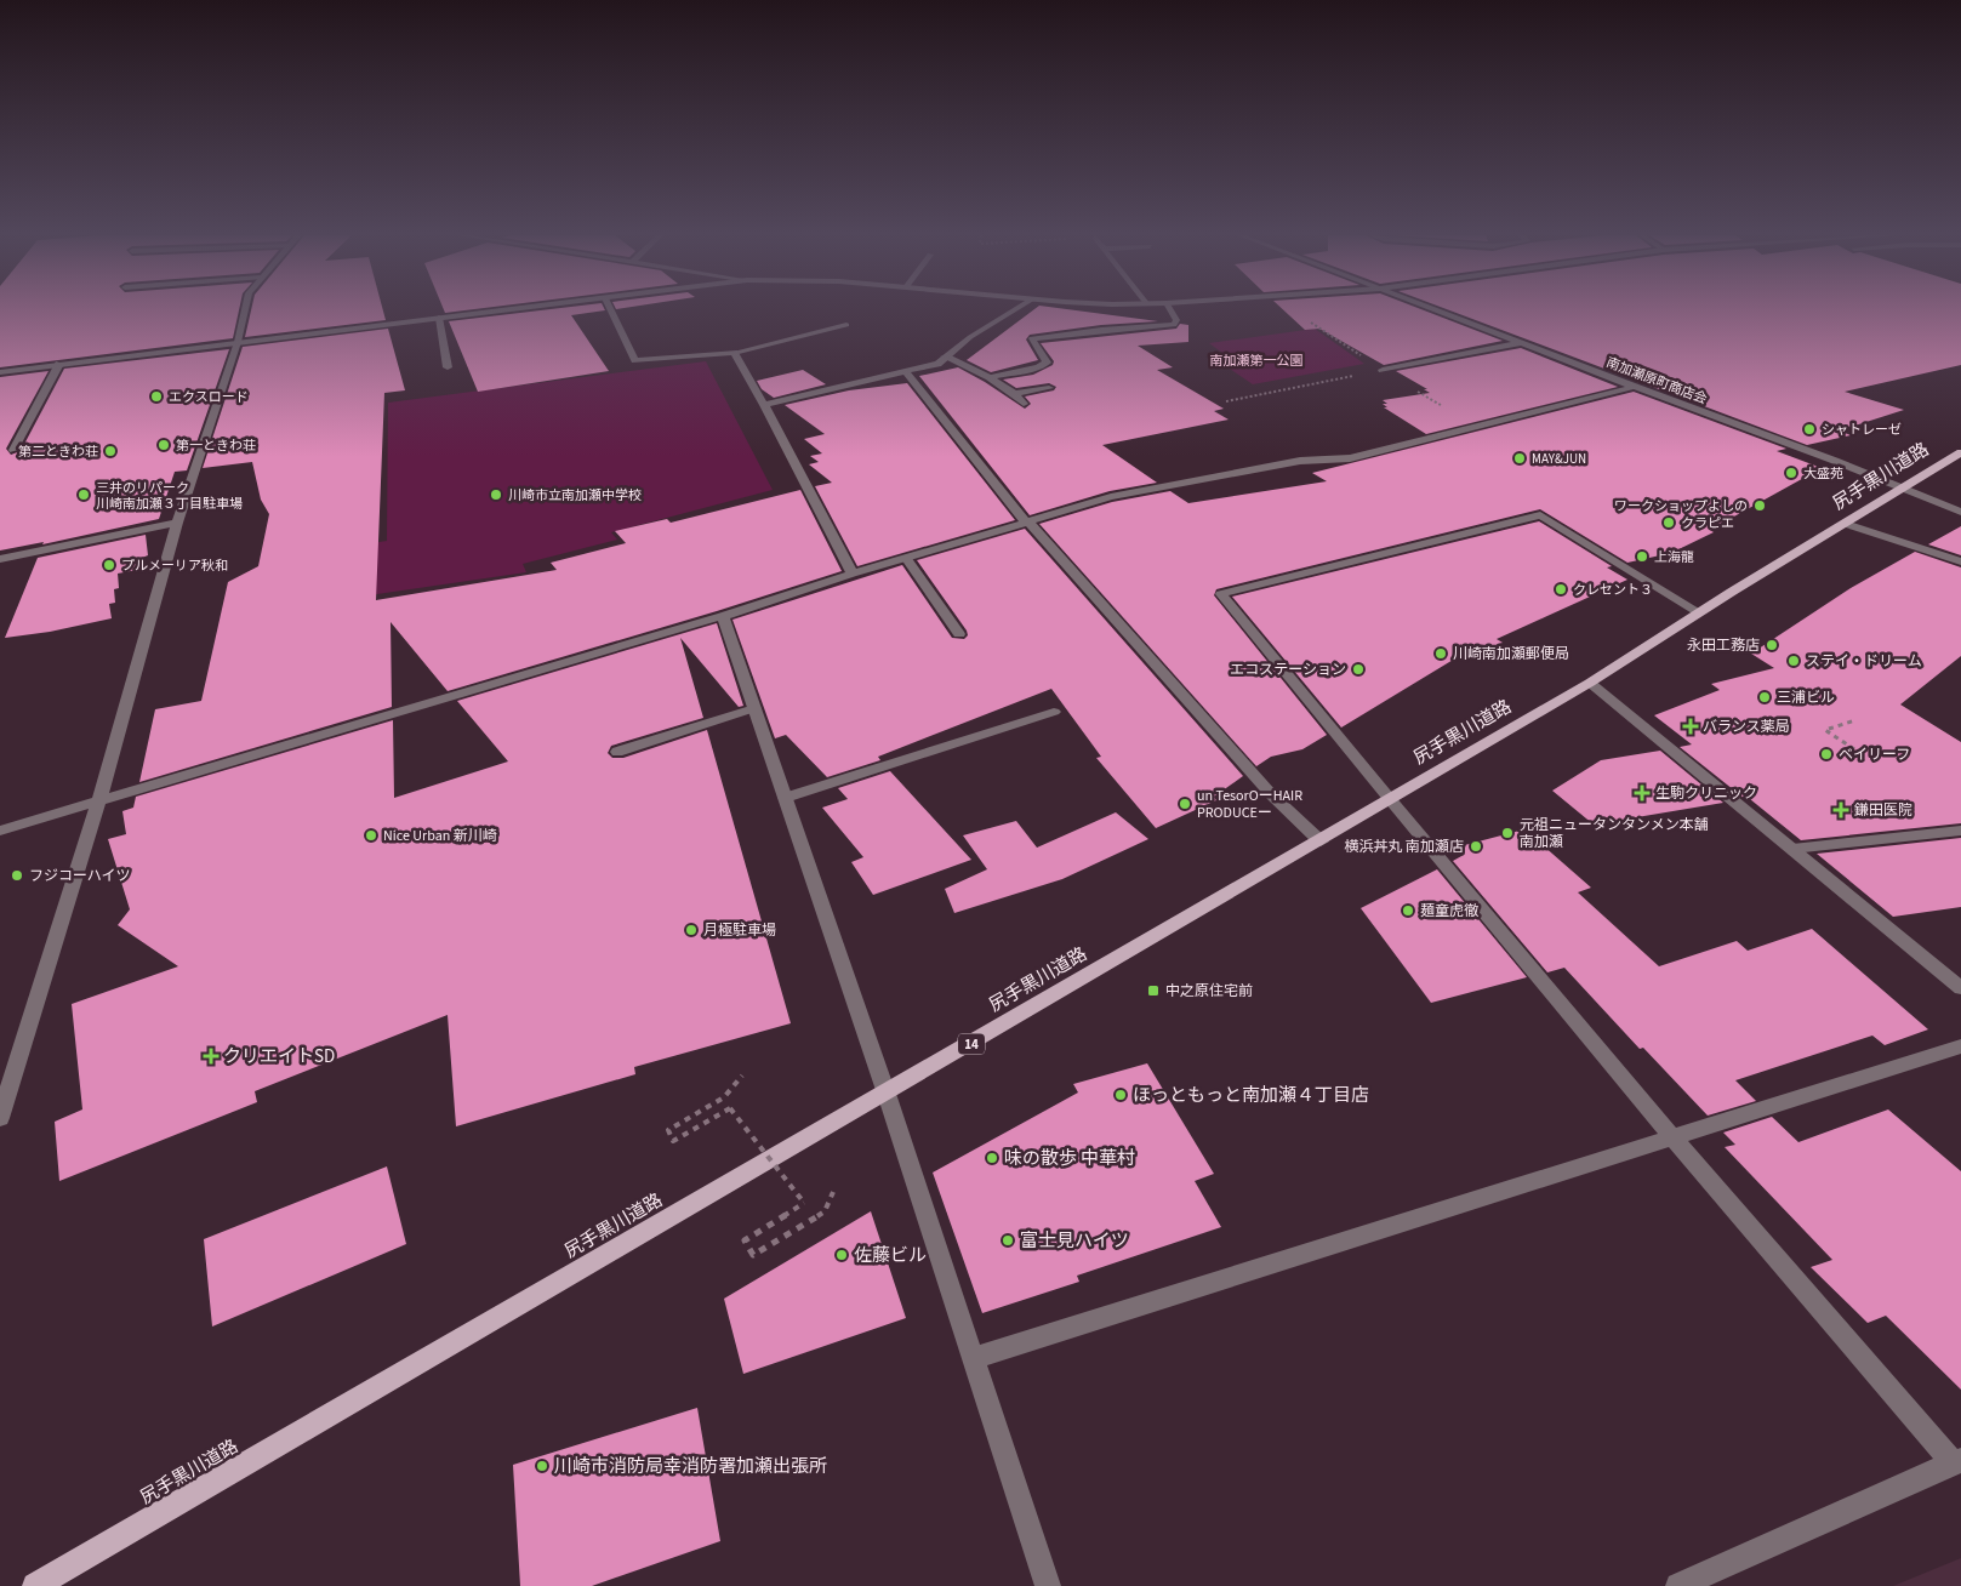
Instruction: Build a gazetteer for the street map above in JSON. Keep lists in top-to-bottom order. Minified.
{"streets":{"main road":["尻手黒川道路","14"],"street":["南加瀬原町商店会"]},"crossings":[["南加瀬原町商店会","尻手黒川道路"]],"parks":["南加瀬第一公園"],"places":{"other":["エクスロード","シャトレーゼ","第一ときわ荘","第二ときわ荘","MAY&JUN","大盛苑","三井のリパーク 川崎南加瀬３丁目駐車場","川崎市立南加瀬中学校","ワークショップよしの","クラピエ","上海龍","プルメーリア秋和","クレセント３","永田工務店","川崎南加瀬郵便局","ステイ・ドリーム","エコステーション","三浦ビル","ベイリーフ","un TesorOーHAIR PRODUCEー","元祖ニュータンタンメン本舗 南加瀬","Nice Urban 新川崎","横浜丼丸 南加瀬店","フジコーハイツ","麺童虎徹","月極駐車場","ほっともっと南加瀬４丁目店","味の散歩 中華村","富士見ハイツ","佐藤ビル","川崎市消防局幸消防署加瀬出張所"],"health":["バランス薬局","生駒クリニック","鎌田医院","クリエイトSD"],"transit":["中之原住宅前"]}}
